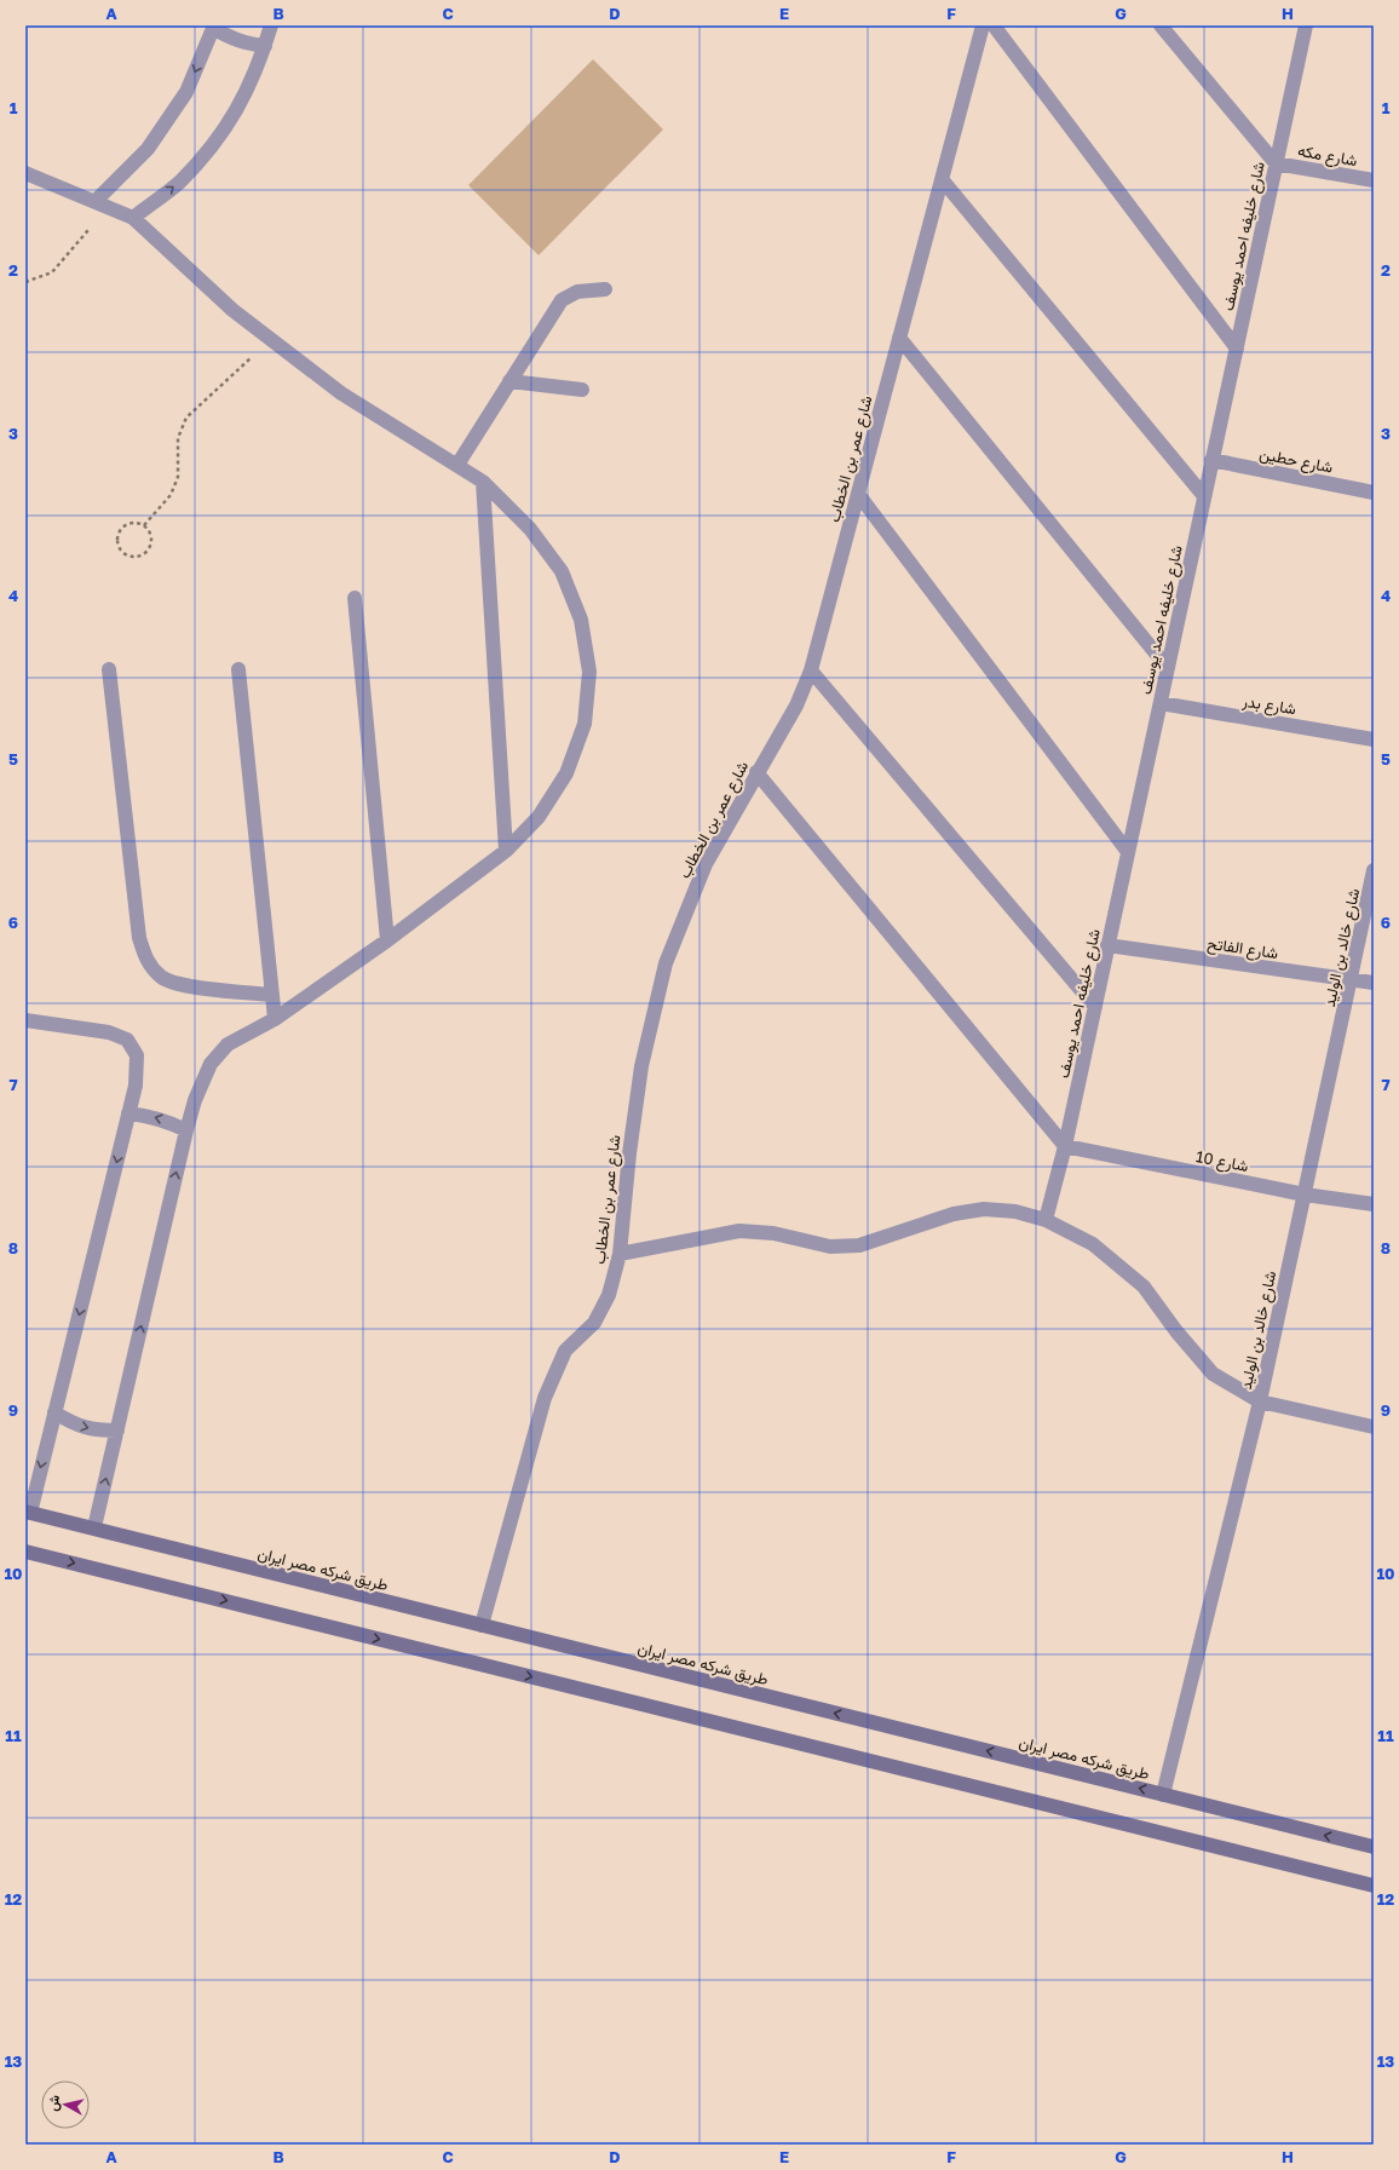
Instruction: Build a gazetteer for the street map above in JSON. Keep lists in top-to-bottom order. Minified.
{"streets":{"main road":["طريق شركه مصر ايران"],"street":["شارع مكه","شارع خليفه احمد يوسف","شارع عمر بن الخطاب","شارع حطين","شارع بدر","شارع الفاتح","شارع خالد بن الوليد","شارع 10"]},"crossings":[["شارع مكه","شارع خليفه احمد يوسف"],["شارع خليفه احمد يوسف","شارع حطين"],["شارع خليفه احمد يوسف","شارع بدر"],["شارع خليفه احمد يوسف","شارع الفاتح"],["شارع خليفه احمد يوسف","شارع 10"],["شارع عمر بن الخطاب","طريق شركه مصر ايران"],["شارع الفاتح","شارع خالد بن الوليد"],["شارع خالد بن الوليد","شارع 10"],["شارع خالد بن الوليد","طريق شركه مصر ايران"]],"north":"left","grid":{"columns":["A","B","C","D","E","F","G","H"],"rows":["1","2","3","4","5","6","7","8","9","10","11","12","13"]}}
